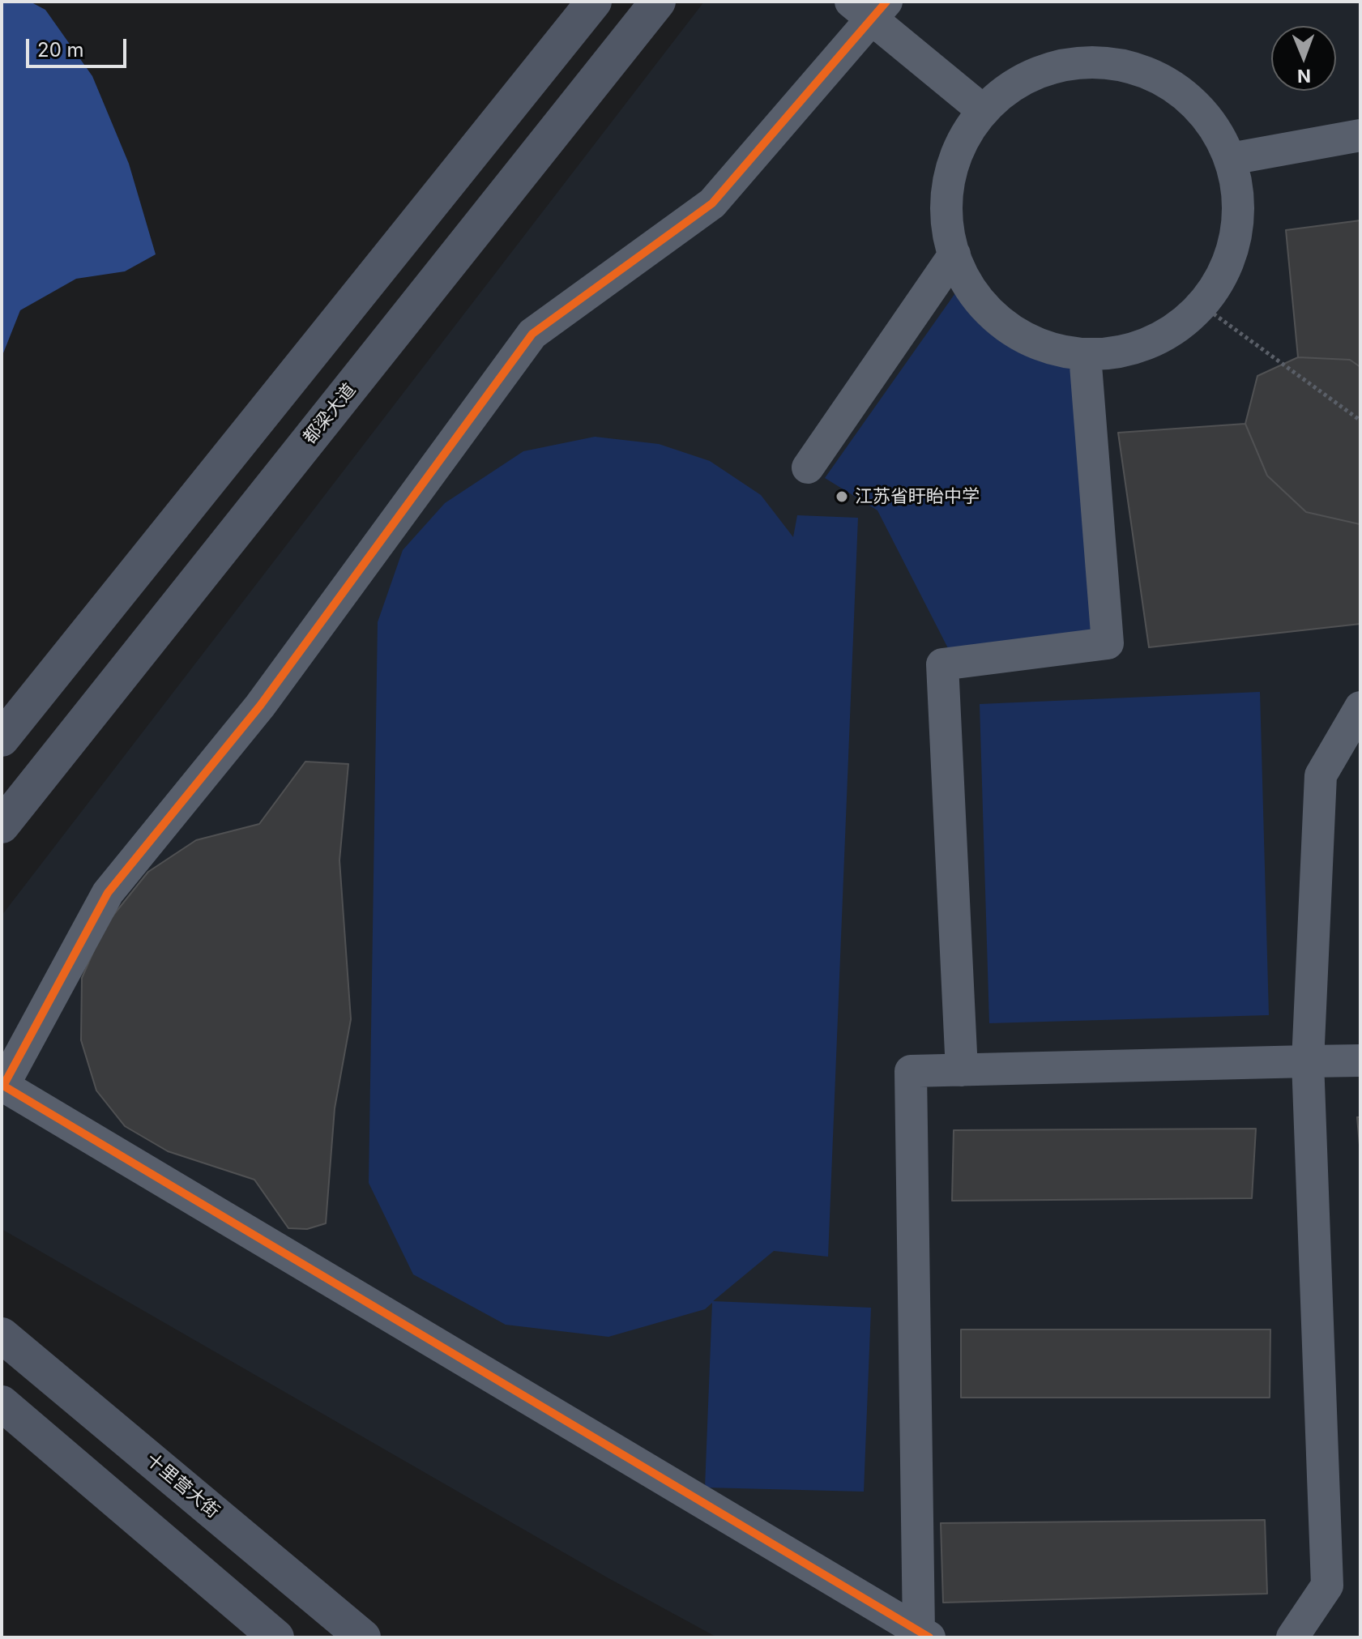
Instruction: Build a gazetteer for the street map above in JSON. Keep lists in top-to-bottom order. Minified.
{"streets":{"main road":["都梁大道","十里营大街"]},"places":["江苏省盱眙中学"],"scale_bar":"20 m","north":"bottom"}
